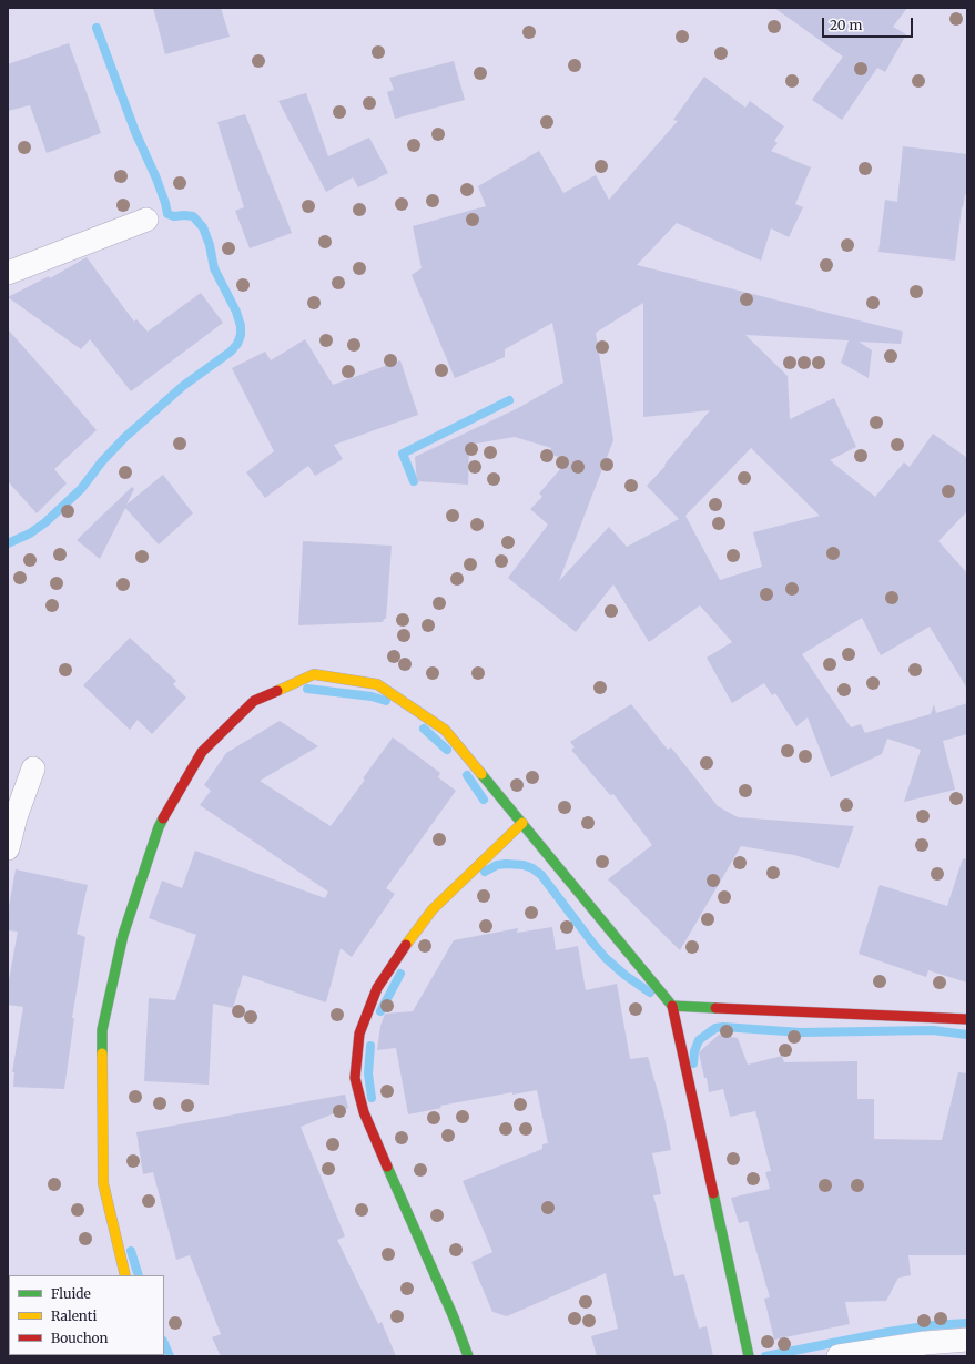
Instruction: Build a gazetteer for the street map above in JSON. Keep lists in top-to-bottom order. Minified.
{"legend":["Fluide","Ralenti","Bouchon"],"scale_bar":"20 m"}
